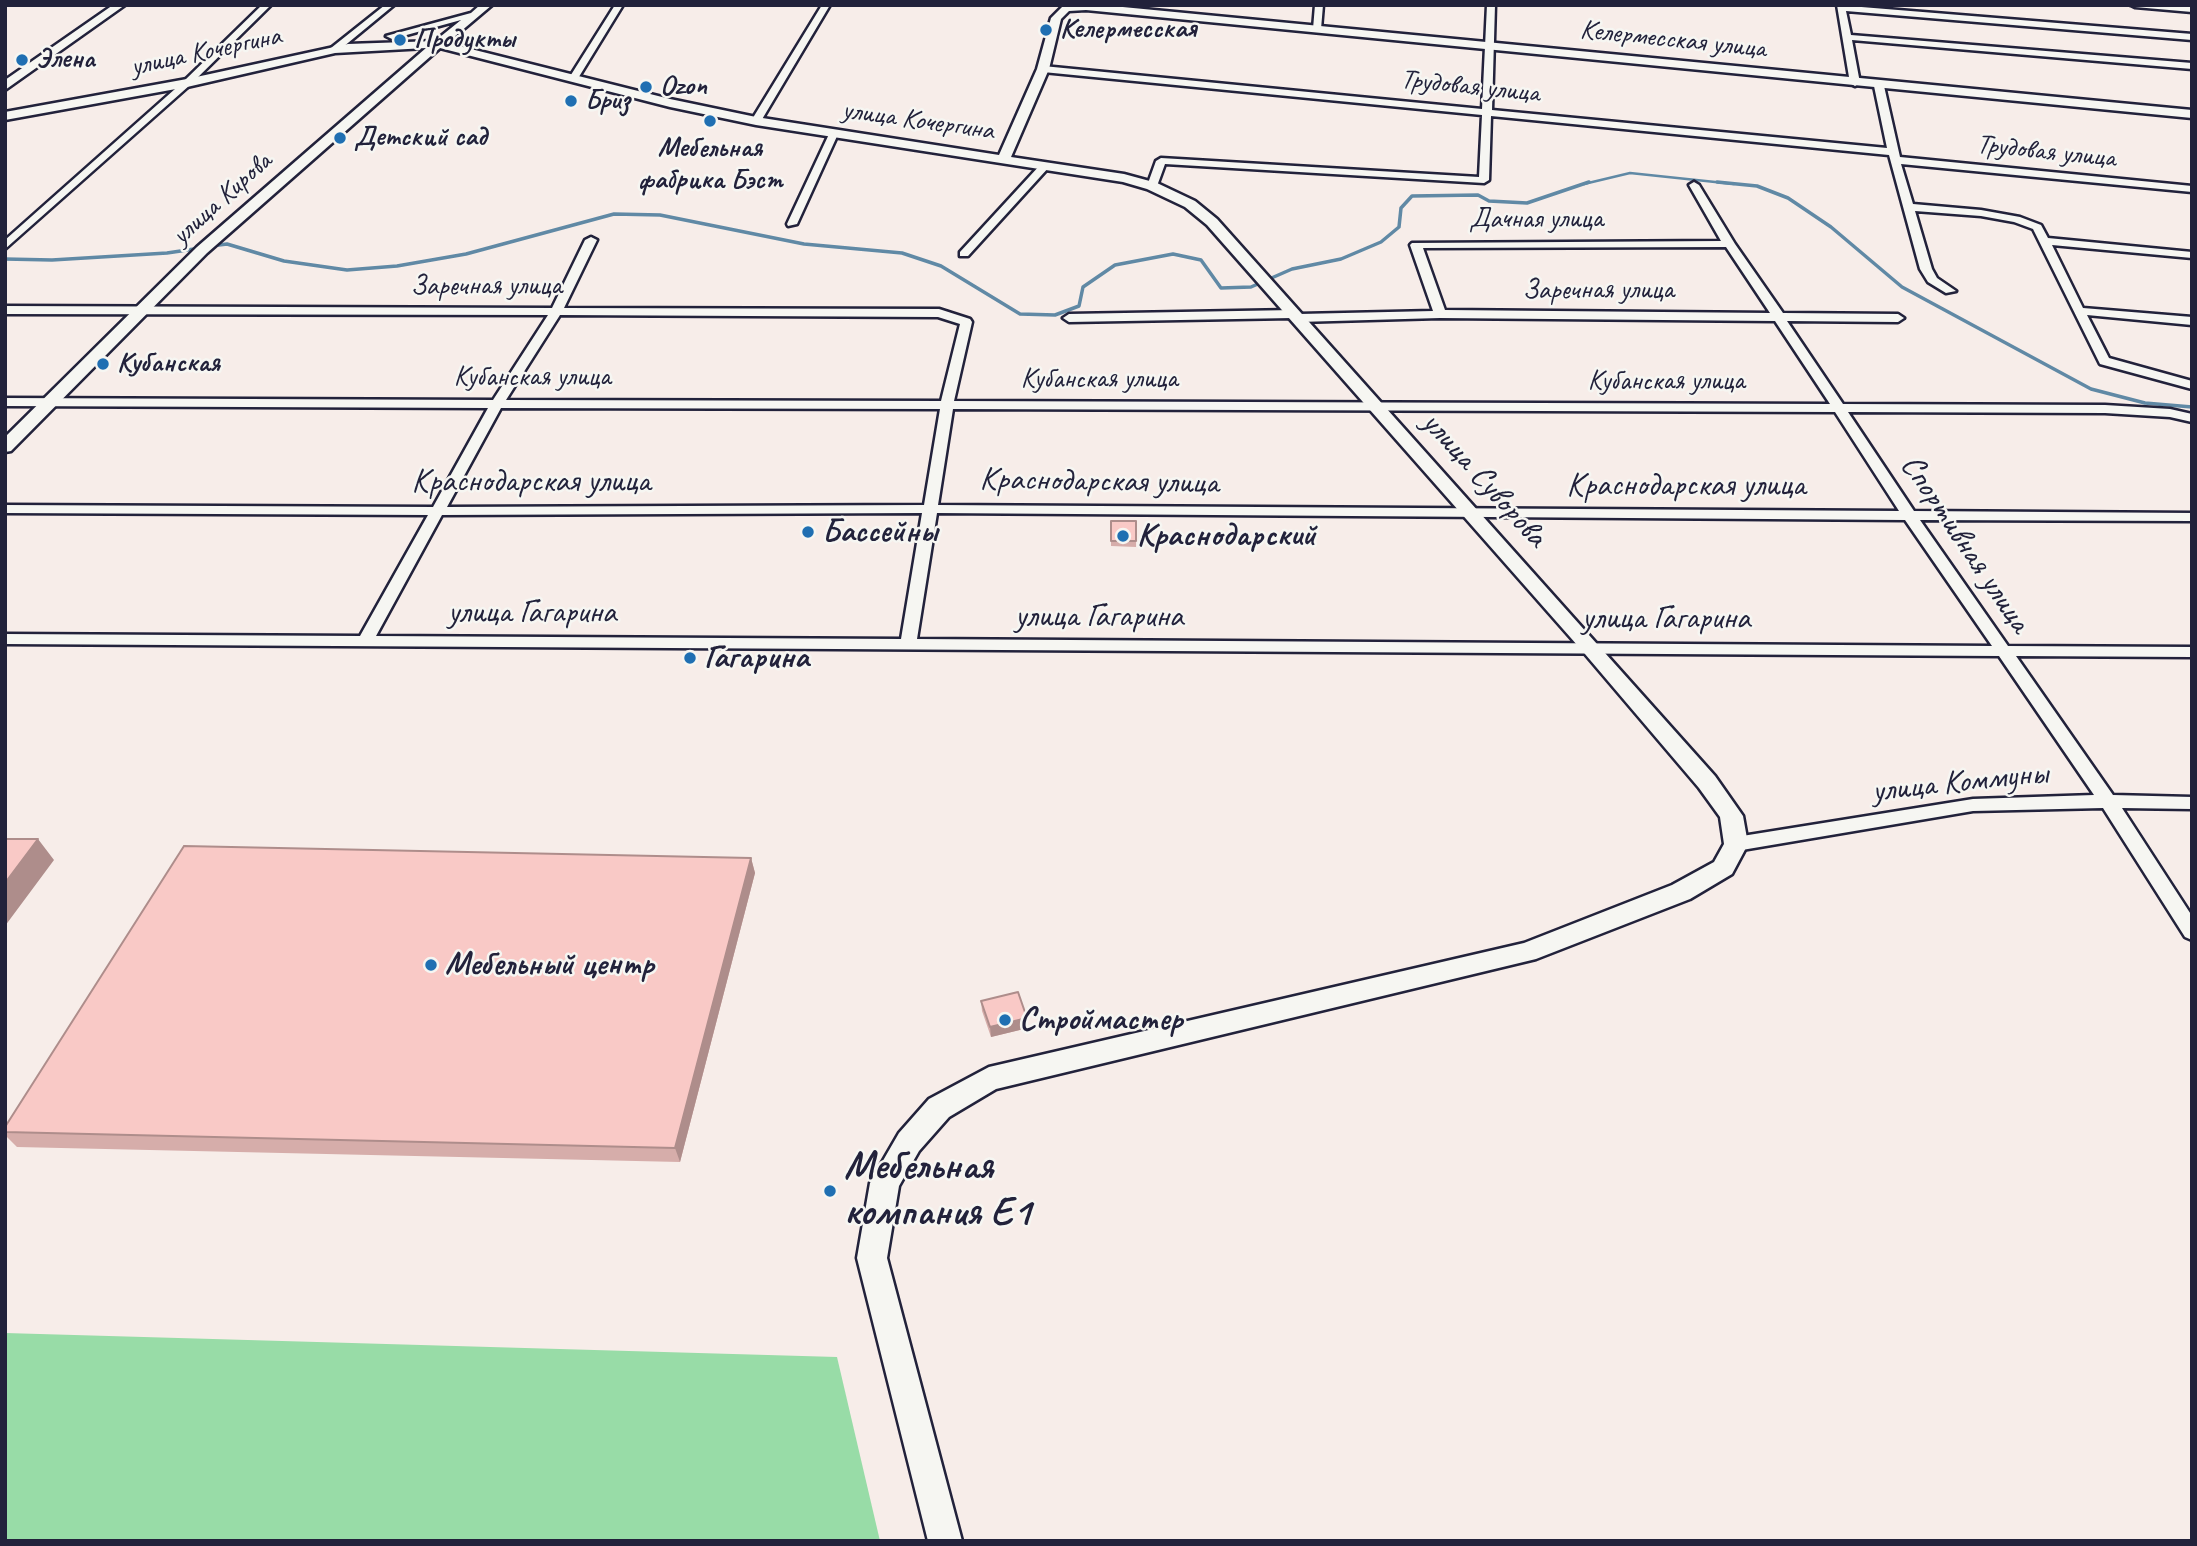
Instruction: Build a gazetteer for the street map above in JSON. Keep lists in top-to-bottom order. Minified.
{"streets":{"street":["Келермесская улица","улица Кочергина","Трудовая улица","улица Кирова","Дачная улица","Заречная улица","Кубанская улица","улица Суворова","Краснодарская улица","Спортивная улица","улица Гагарина","улица Коммуны"]},"crossings":[["улица Кочергина","улица Кирова"],["улица Кочергина","улица Суворова"],["улица Кирова","Заречная улица"],["улица Кирова","Кубанская улица"],["Дачная улица","Заречная улица"],["Дачная улица","Спортивная улица"],["Заречная улица","Кубанская улица"],["Заречная улица","улица Суворова"],["Заречная улица","Спортивная улица"],["Кубанская улица","улица Суворова"],["Кубанская улица","Спортивная улица"],["улица Суворова","Краснодарская улица"],["улица Суворова","улица Гагарина"],["улица Суворова","улица Коммуны"],["Краснодарская улица","Спортивная улица"],["Спортивная улица","улица Гагарина"],["Спортивная улица","улица Коммуны"]],"places":["Келермесская","Продукты","Элена","Ozon","Бриз","Мебельная фабрика Бэст","Детский сад","Кубанская","Бассейны","Краснодарский","Гагарина","Мебельный центр","Строймастер","Мебельная компания Е1"]}
